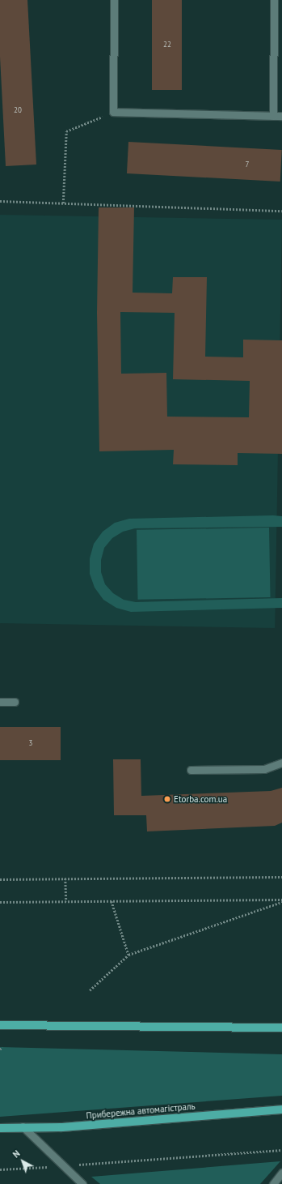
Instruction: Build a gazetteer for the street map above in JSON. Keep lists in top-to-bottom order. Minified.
{"streets":{"main road":["Прибережна автомагістраль"]},"places":["Etorba.com.ua"],"house_numbers":["22","20","7","3"],"north":"top left"}
